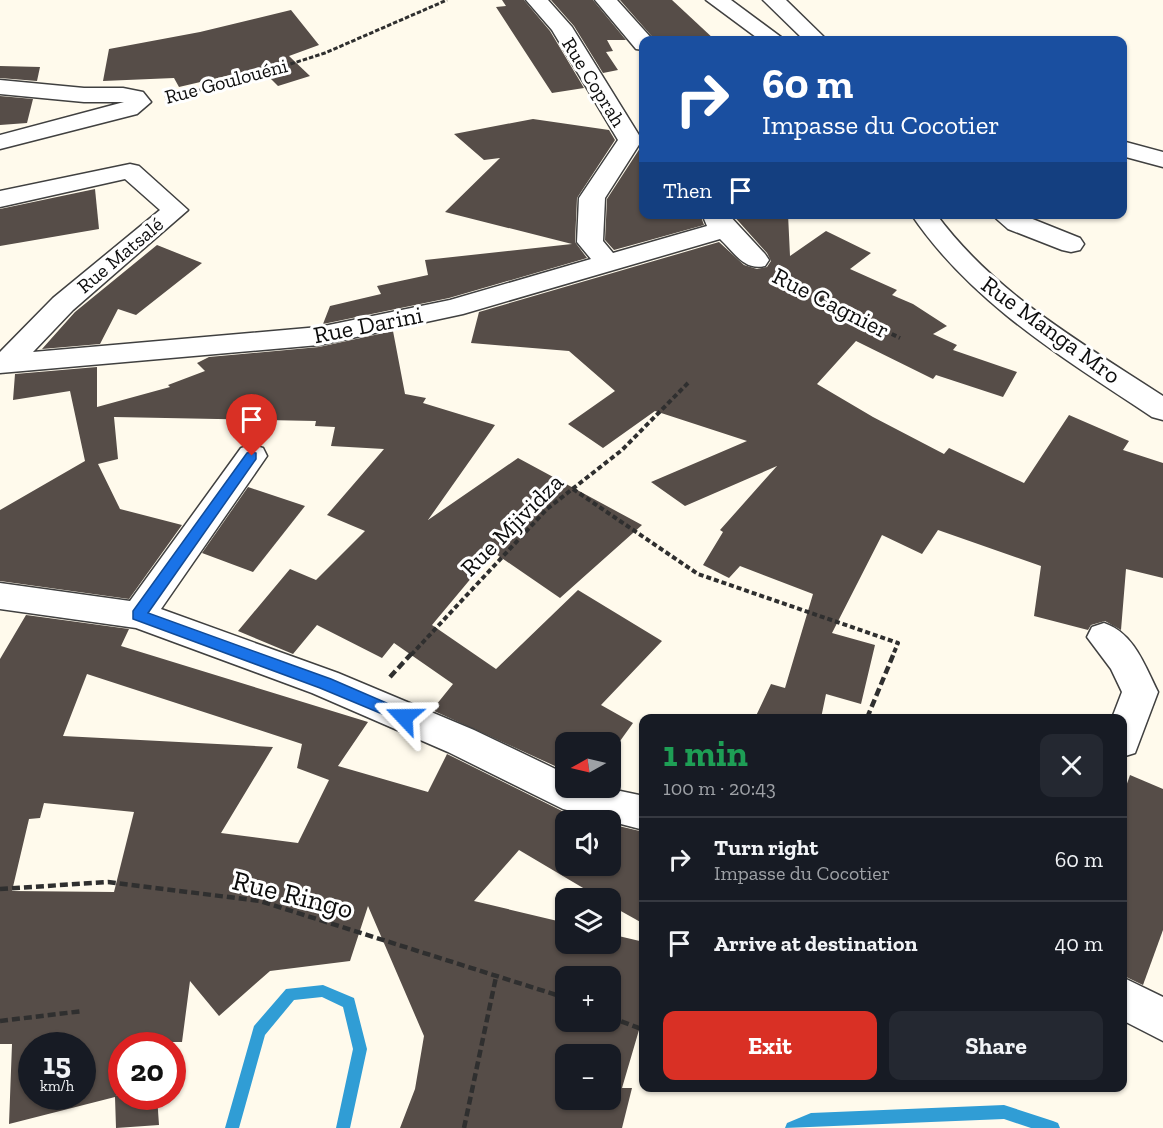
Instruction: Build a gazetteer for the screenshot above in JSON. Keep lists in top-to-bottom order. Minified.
{"streets":{"street":["Rue Goulouéni","Rue Coprah","Rue Matsalé","Rue Cagnier","Rue Darini","Rue Manga Mro"],"path":["Rue Mjividza","Rue Ringo"]},"crossings":[["Rue Coprah","Rue Darini"],["Rue Matsalé","Rue Darini"],["Rue Cagnier","Rue Darini"]],"north":"left","page":{"turn":["60 m","Impasse du Cocotier"],"then":"Then","heading":["1 min","100 m · 20:43"],"map_buttons":["+","−"],"list":[{"name":"Turn right","note":"Impasse du Cocotier","value":"60 m"},{"name":"Arrive at destination","value":"40 m"}],"buttons":["Exit","Share"],"speed":"15 km/h","limit":"20"}}
